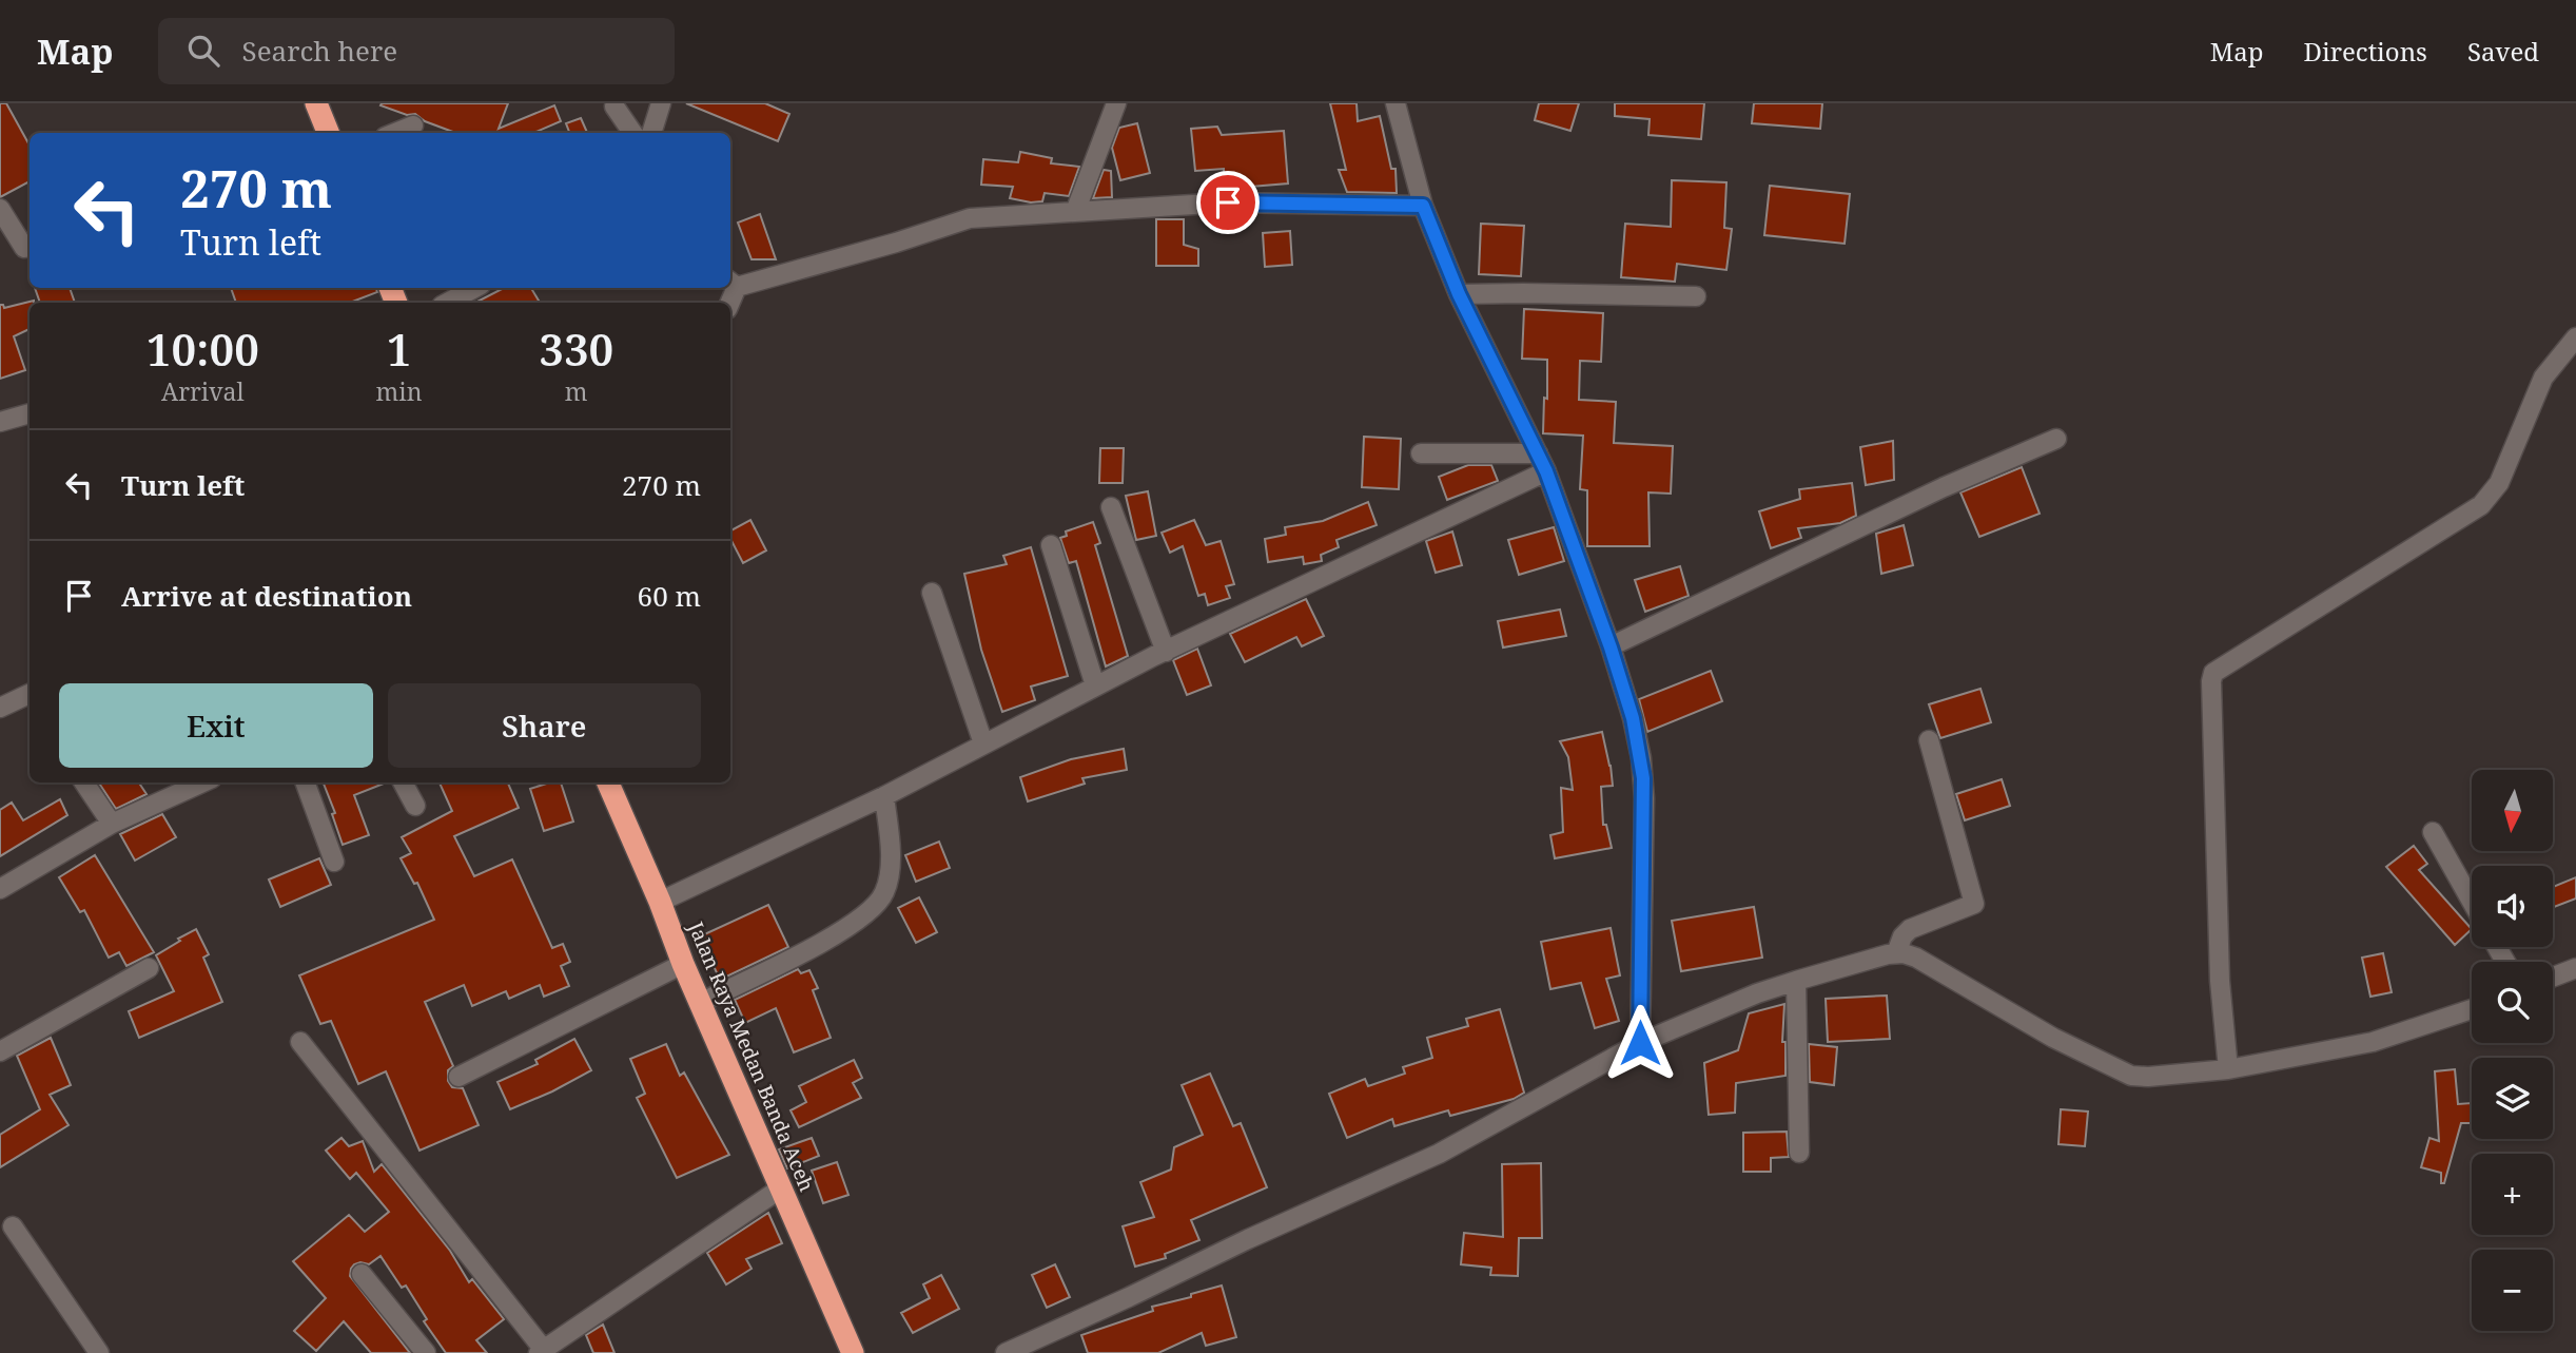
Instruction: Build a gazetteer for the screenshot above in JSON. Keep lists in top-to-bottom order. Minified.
{"streets":{"highway":["Jalan Raya Medan Banda Aceh"]},"north":"bottom","page":{"header":"Map","search":"Search here","nav":["Map","Directions","Saved"],"turn":["270 m","Turn left"],"eta":["10:00","Arrival","1","min","330","m"],"list":[{"name":"Turn left","value":"270 m"},{"name":"Arrive at destination","value":"60 m"}],"buttons":["Exit","Share"],"map_buttons":["+","−"]}}
